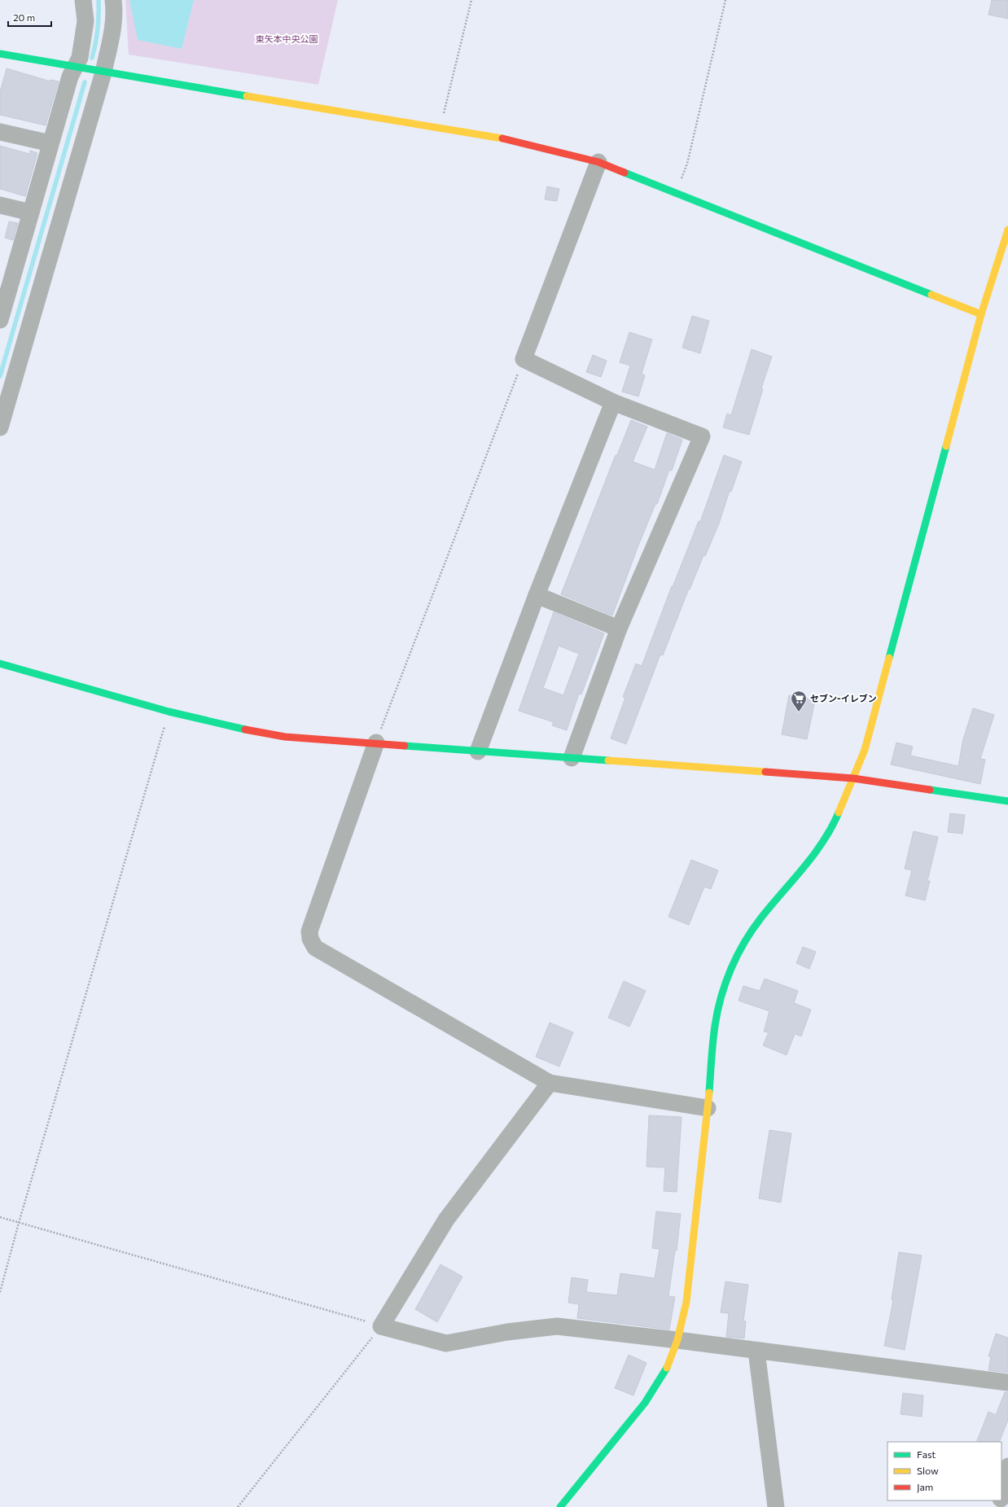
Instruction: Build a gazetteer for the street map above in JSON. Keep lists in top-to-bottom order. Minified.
{"parks":["東矢本中央公園"],"places":{"supermarket":["セブン-イレブン"]},"legend":["Fast","Slow","Jam"],"scale_bar":"20 m"}
